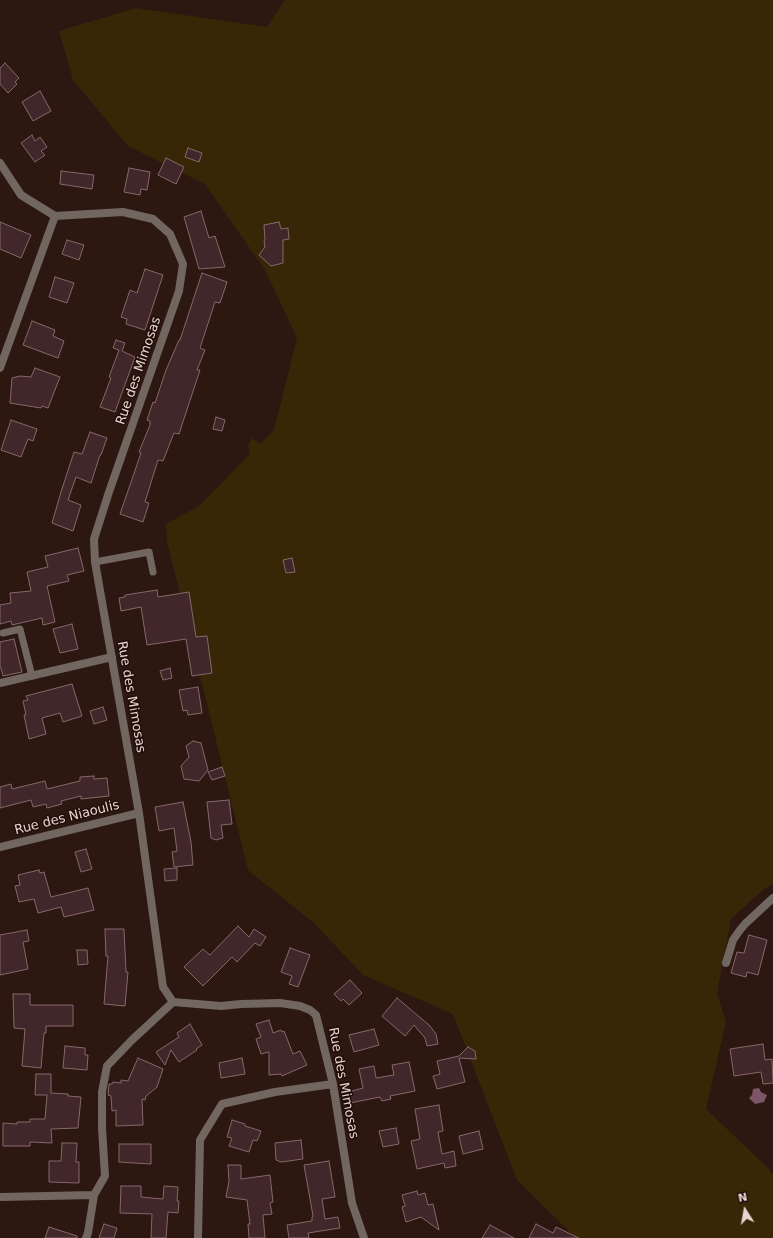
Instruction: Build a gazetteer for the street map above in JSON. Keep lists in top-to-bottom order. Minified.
{"streets":{"street":["Rue des Mimosas","Rue des Niaoulis"]},"crossings":[["Rue des Mimosas","Rue des Niaoulis"]],"north":"top"}
